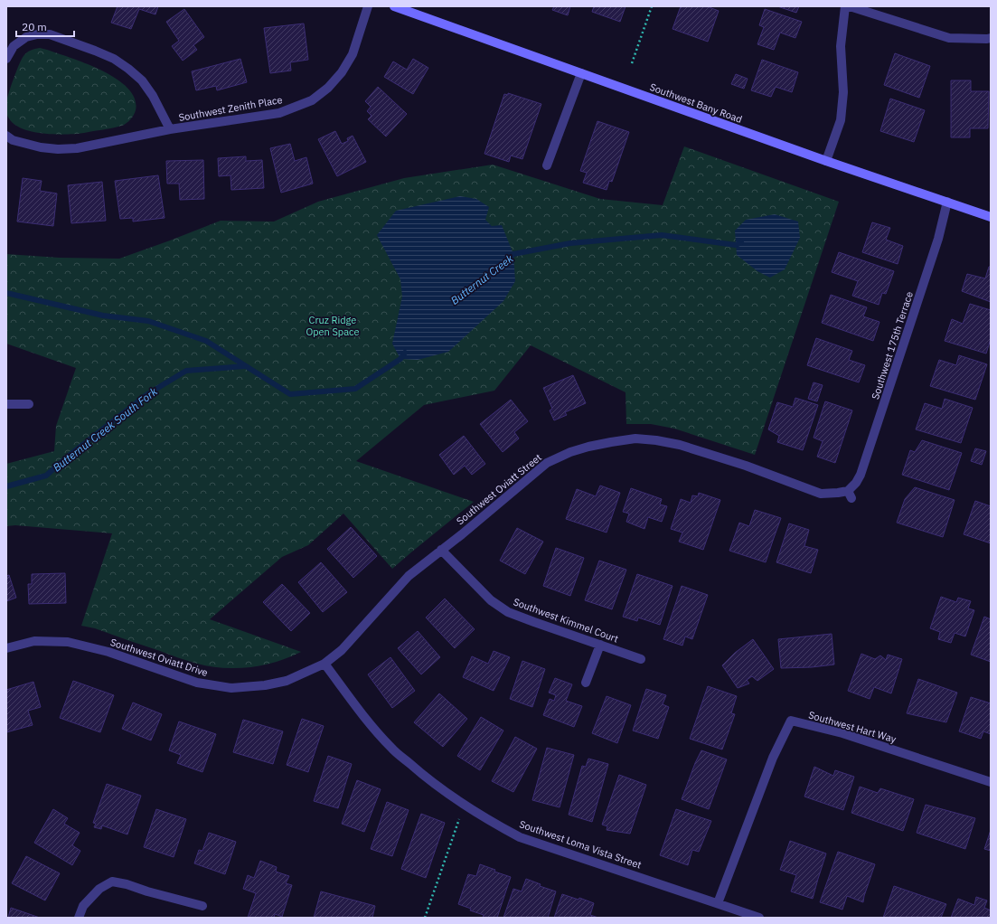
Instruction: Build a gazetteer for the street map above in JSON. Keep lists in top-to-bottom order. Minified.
{"streets":{"street":["Southwest Bany Road","Southwest Zenith Place","Southwest 175th Terrace","Southwest Oviatt Street","Southwest Kimmel Court","Southwest Oviatt Drive","Southwest Hart Way","Southwest Loma Vista Street"]},"crossings":[["Southwest Bany Road","Southwest 175th Terrace"],["Southwest 175th Terrace","Southwest Oviatt Street"],["Southwest Oviatt Street","Southwest Kimmel Court"],["Southwest Oviatt Street","Southwest Oviatt Drive"],["Southwest Oviatt Street","Southwest Loma Vista Street"],["Southwest Oviatt Drive","Southwest Loma Vista Street"],["Southwest Hart Way","Southwest Loma Vista Street"]],"water":["Butternut Creek","Butternut Creek South Fork"],"parks":["Cruz Ridge Open Space"],"scale_bar":"20 m"}
